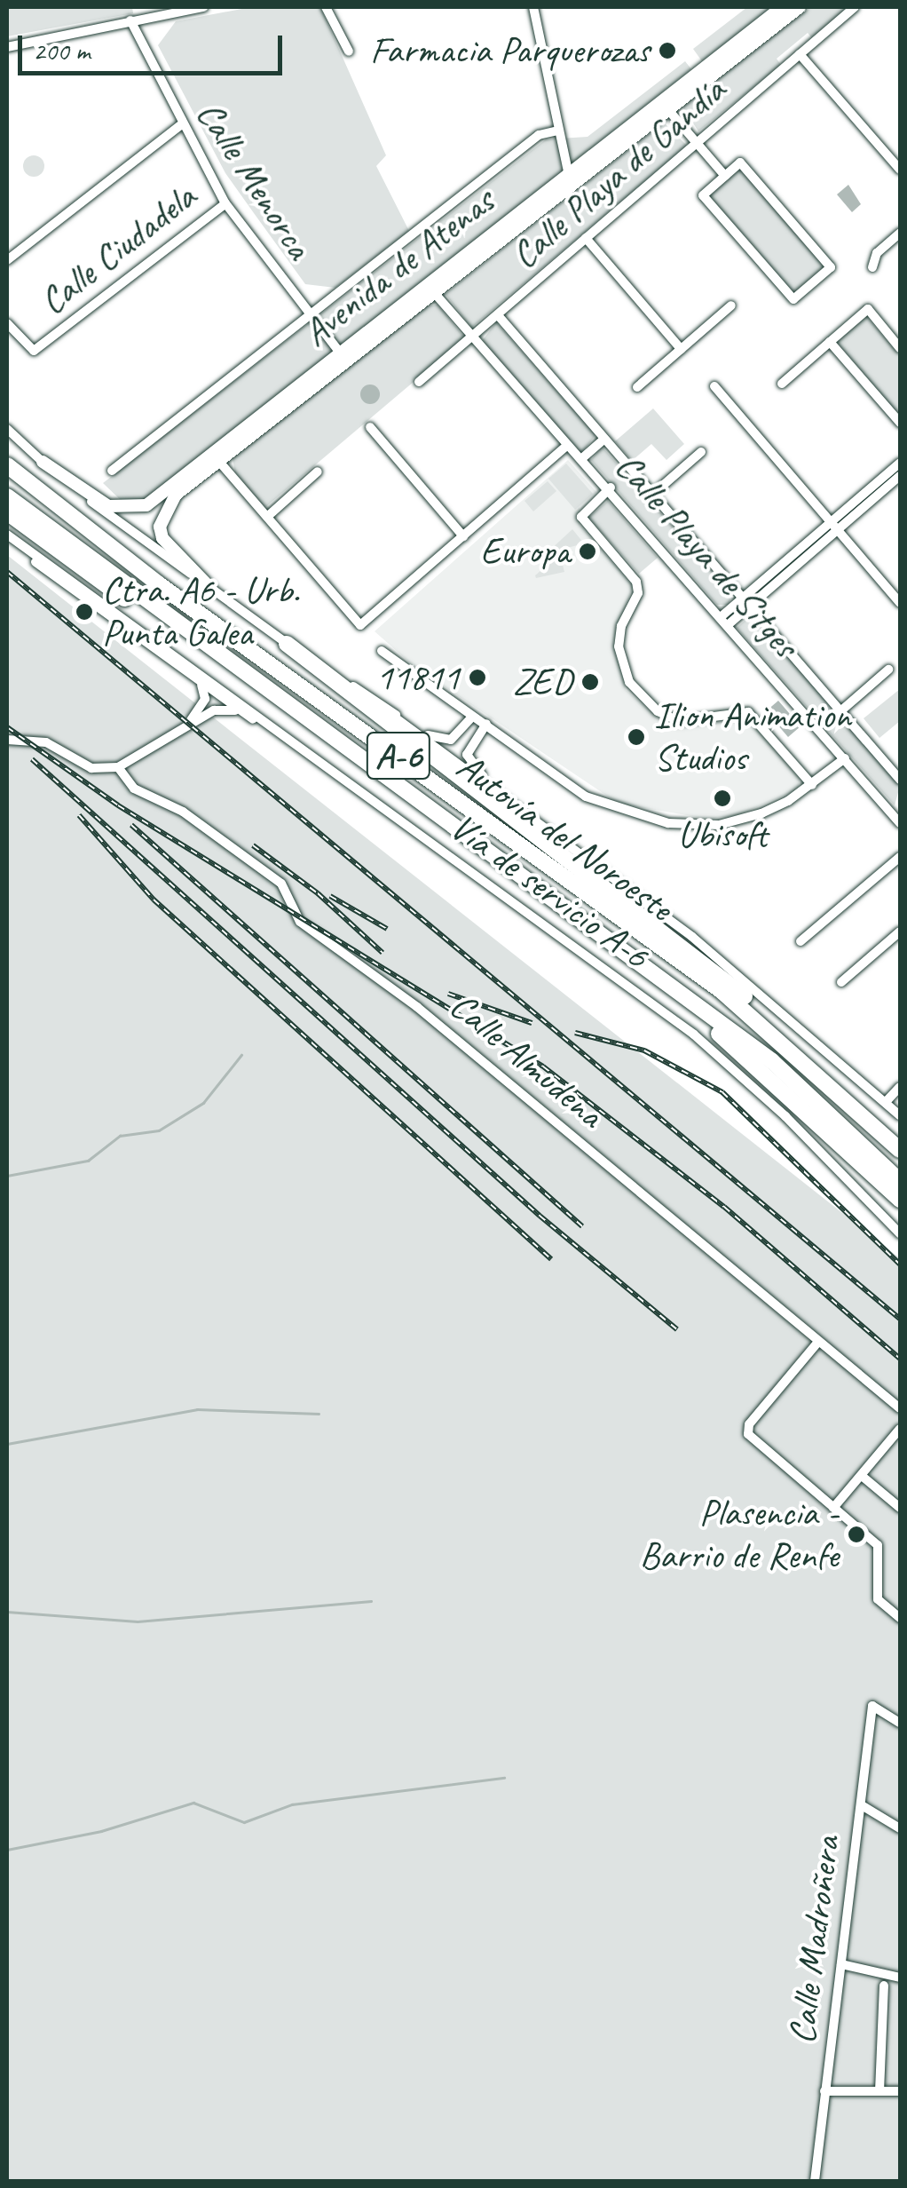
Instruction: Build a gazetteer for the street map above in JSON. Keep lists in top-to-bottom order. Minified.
{"streets":{"highway":["A-6","Autovía del Noroeste"],"main road":["Avenida de Atenas"],"street":["Calle Playa de Gandía","Calle Menorca","Calle Ciudadela","Calle Playa de Sitges","Vía de servicio A-6","Calle Almudena","Calle Madroñera"]},"crossings":[["Calle Playa de Gandía","Calle Playa de Sitges"],["Calle Menorca","Calle Ciudadela"],["Calle Menorca","Avenida de Atenas"],["Avenida de Atenas","Calle Playa de Sitges"],["Avenida de Atenas","Vía de servicio A-6"]],"places":["Farmacia Parquerozas","Europa","Ctra. A6 - Urb. Punta Galea","11811","ZED","Ilion Animation Studios","Ubisoft","Plasencia - Barrio de Renfe"],"scale_bar":"200 m"}
